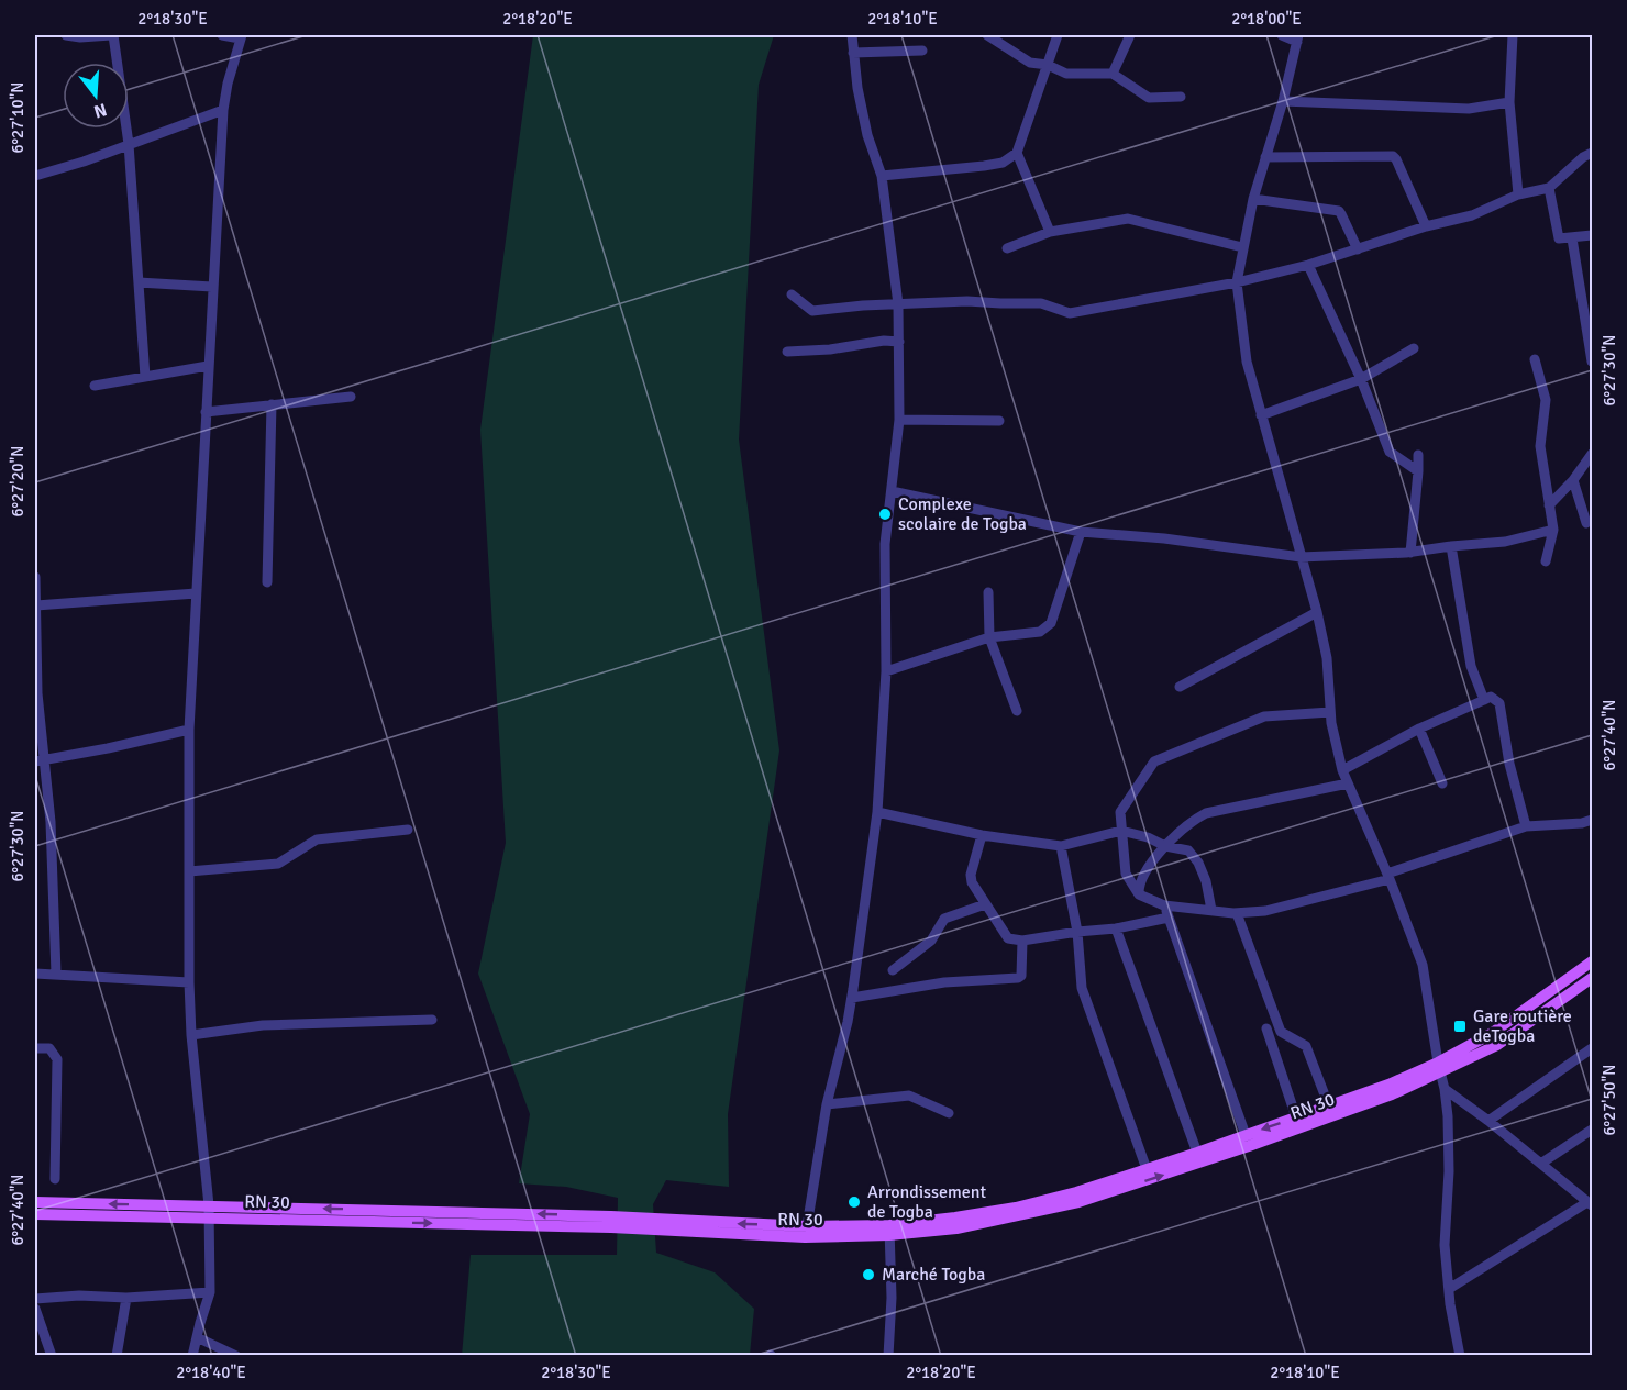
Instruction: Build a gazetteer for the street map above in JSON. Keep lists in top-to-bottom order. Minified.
{"streets":{"main road":["RN 30"]},"places":{"other":["Complexe scolaire de Togba","Arrondissement de Togba","Marché Togba"],"transit":["Gare routière deTogba"]},"north":"bottom","coordinates":["2°18'30\"E","2°18'20\"E","2°18'10\"E","2°18'00\"E","6°27'10\"N","6°27'30\"N","6°27'20\"N","6°27'40\"N","6°27'50\"N","2°18'40\"E"]}
